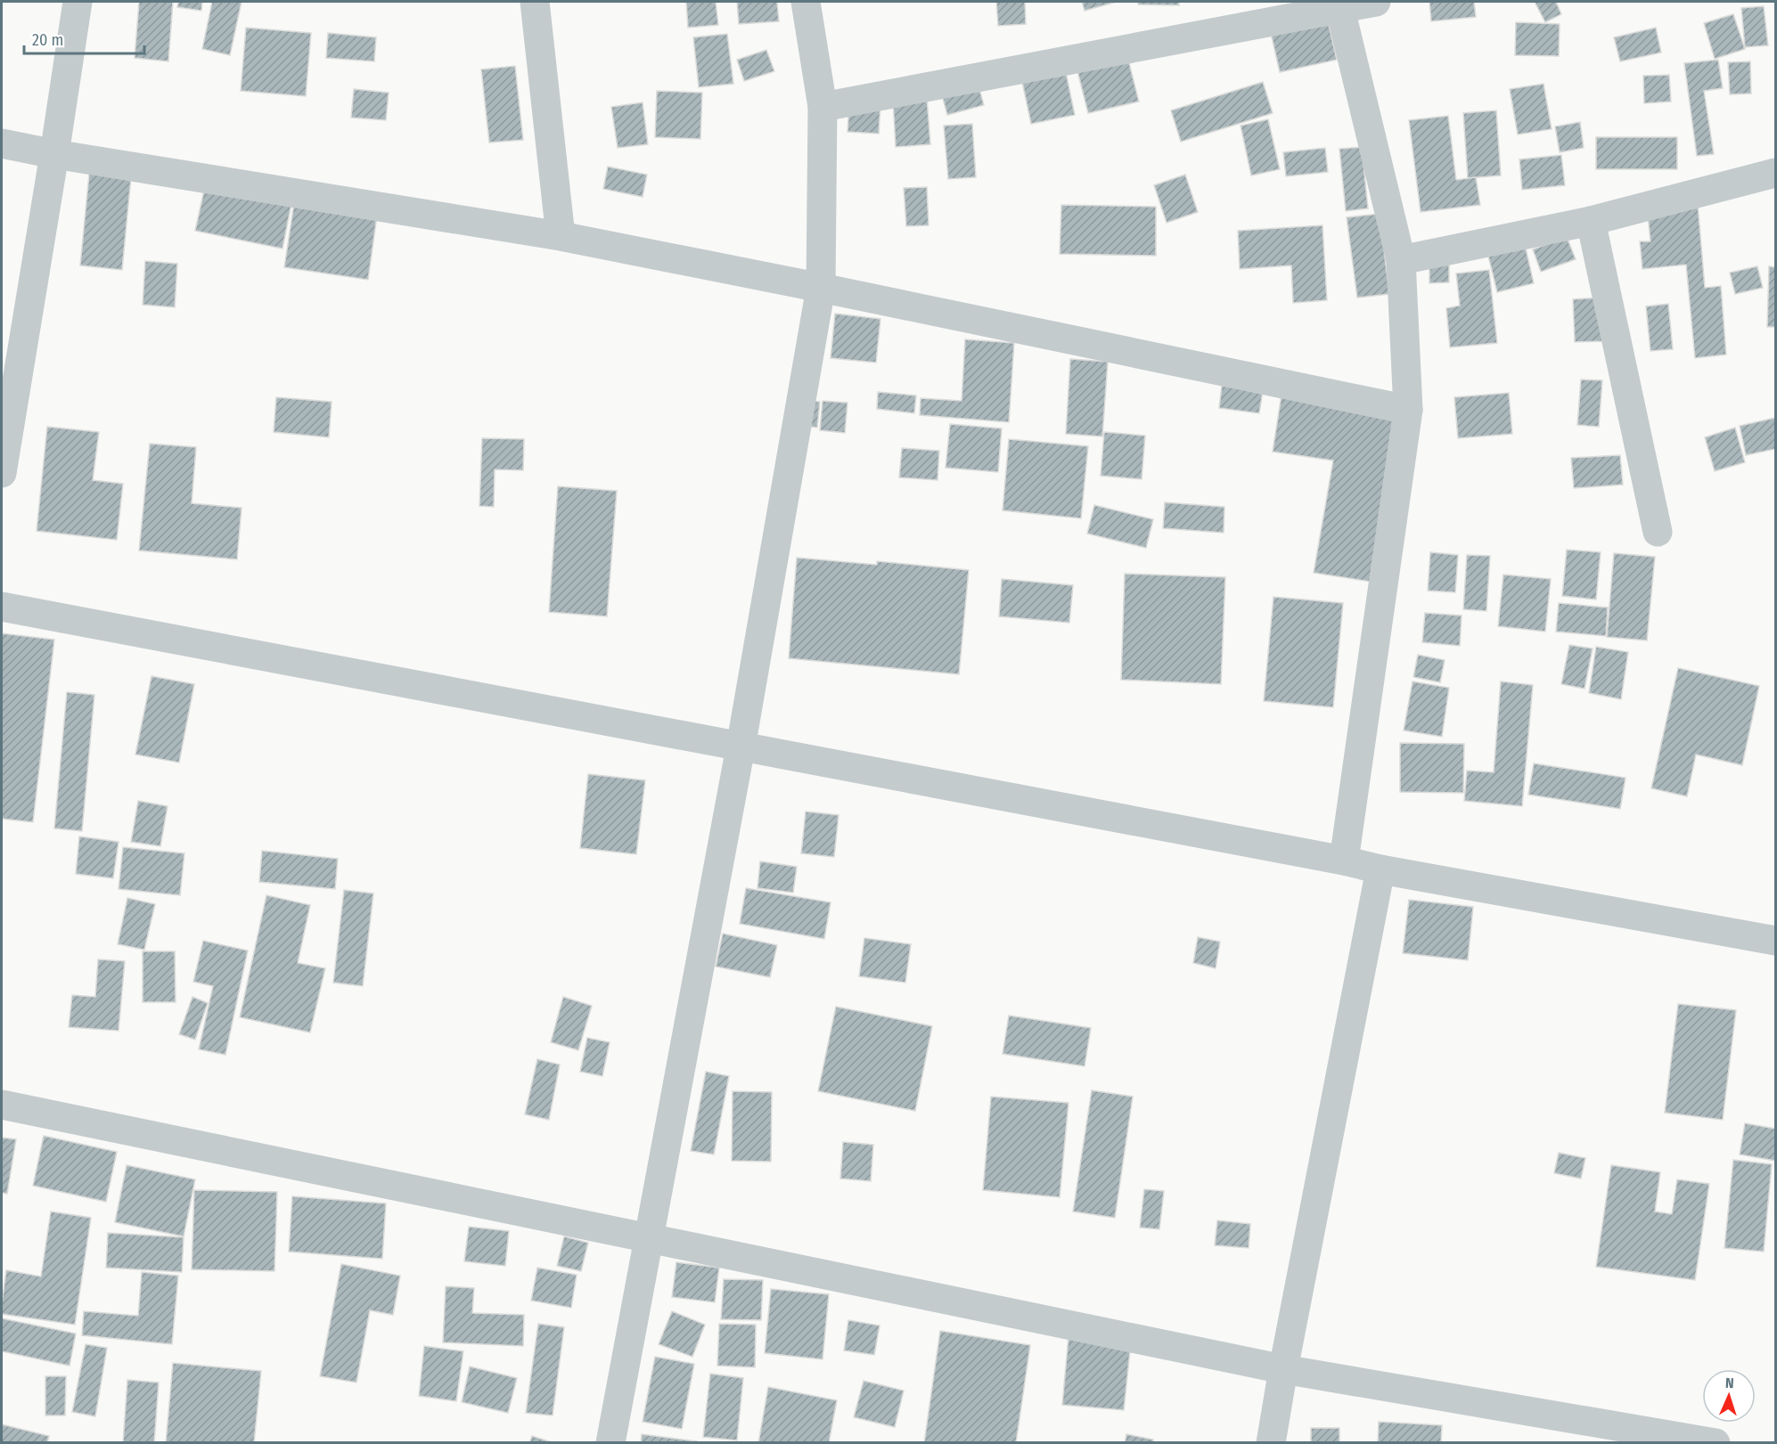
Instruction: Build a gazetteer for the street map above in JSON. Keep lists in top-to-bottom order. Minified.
{"scale_bar":"20 m","north":"top"}
